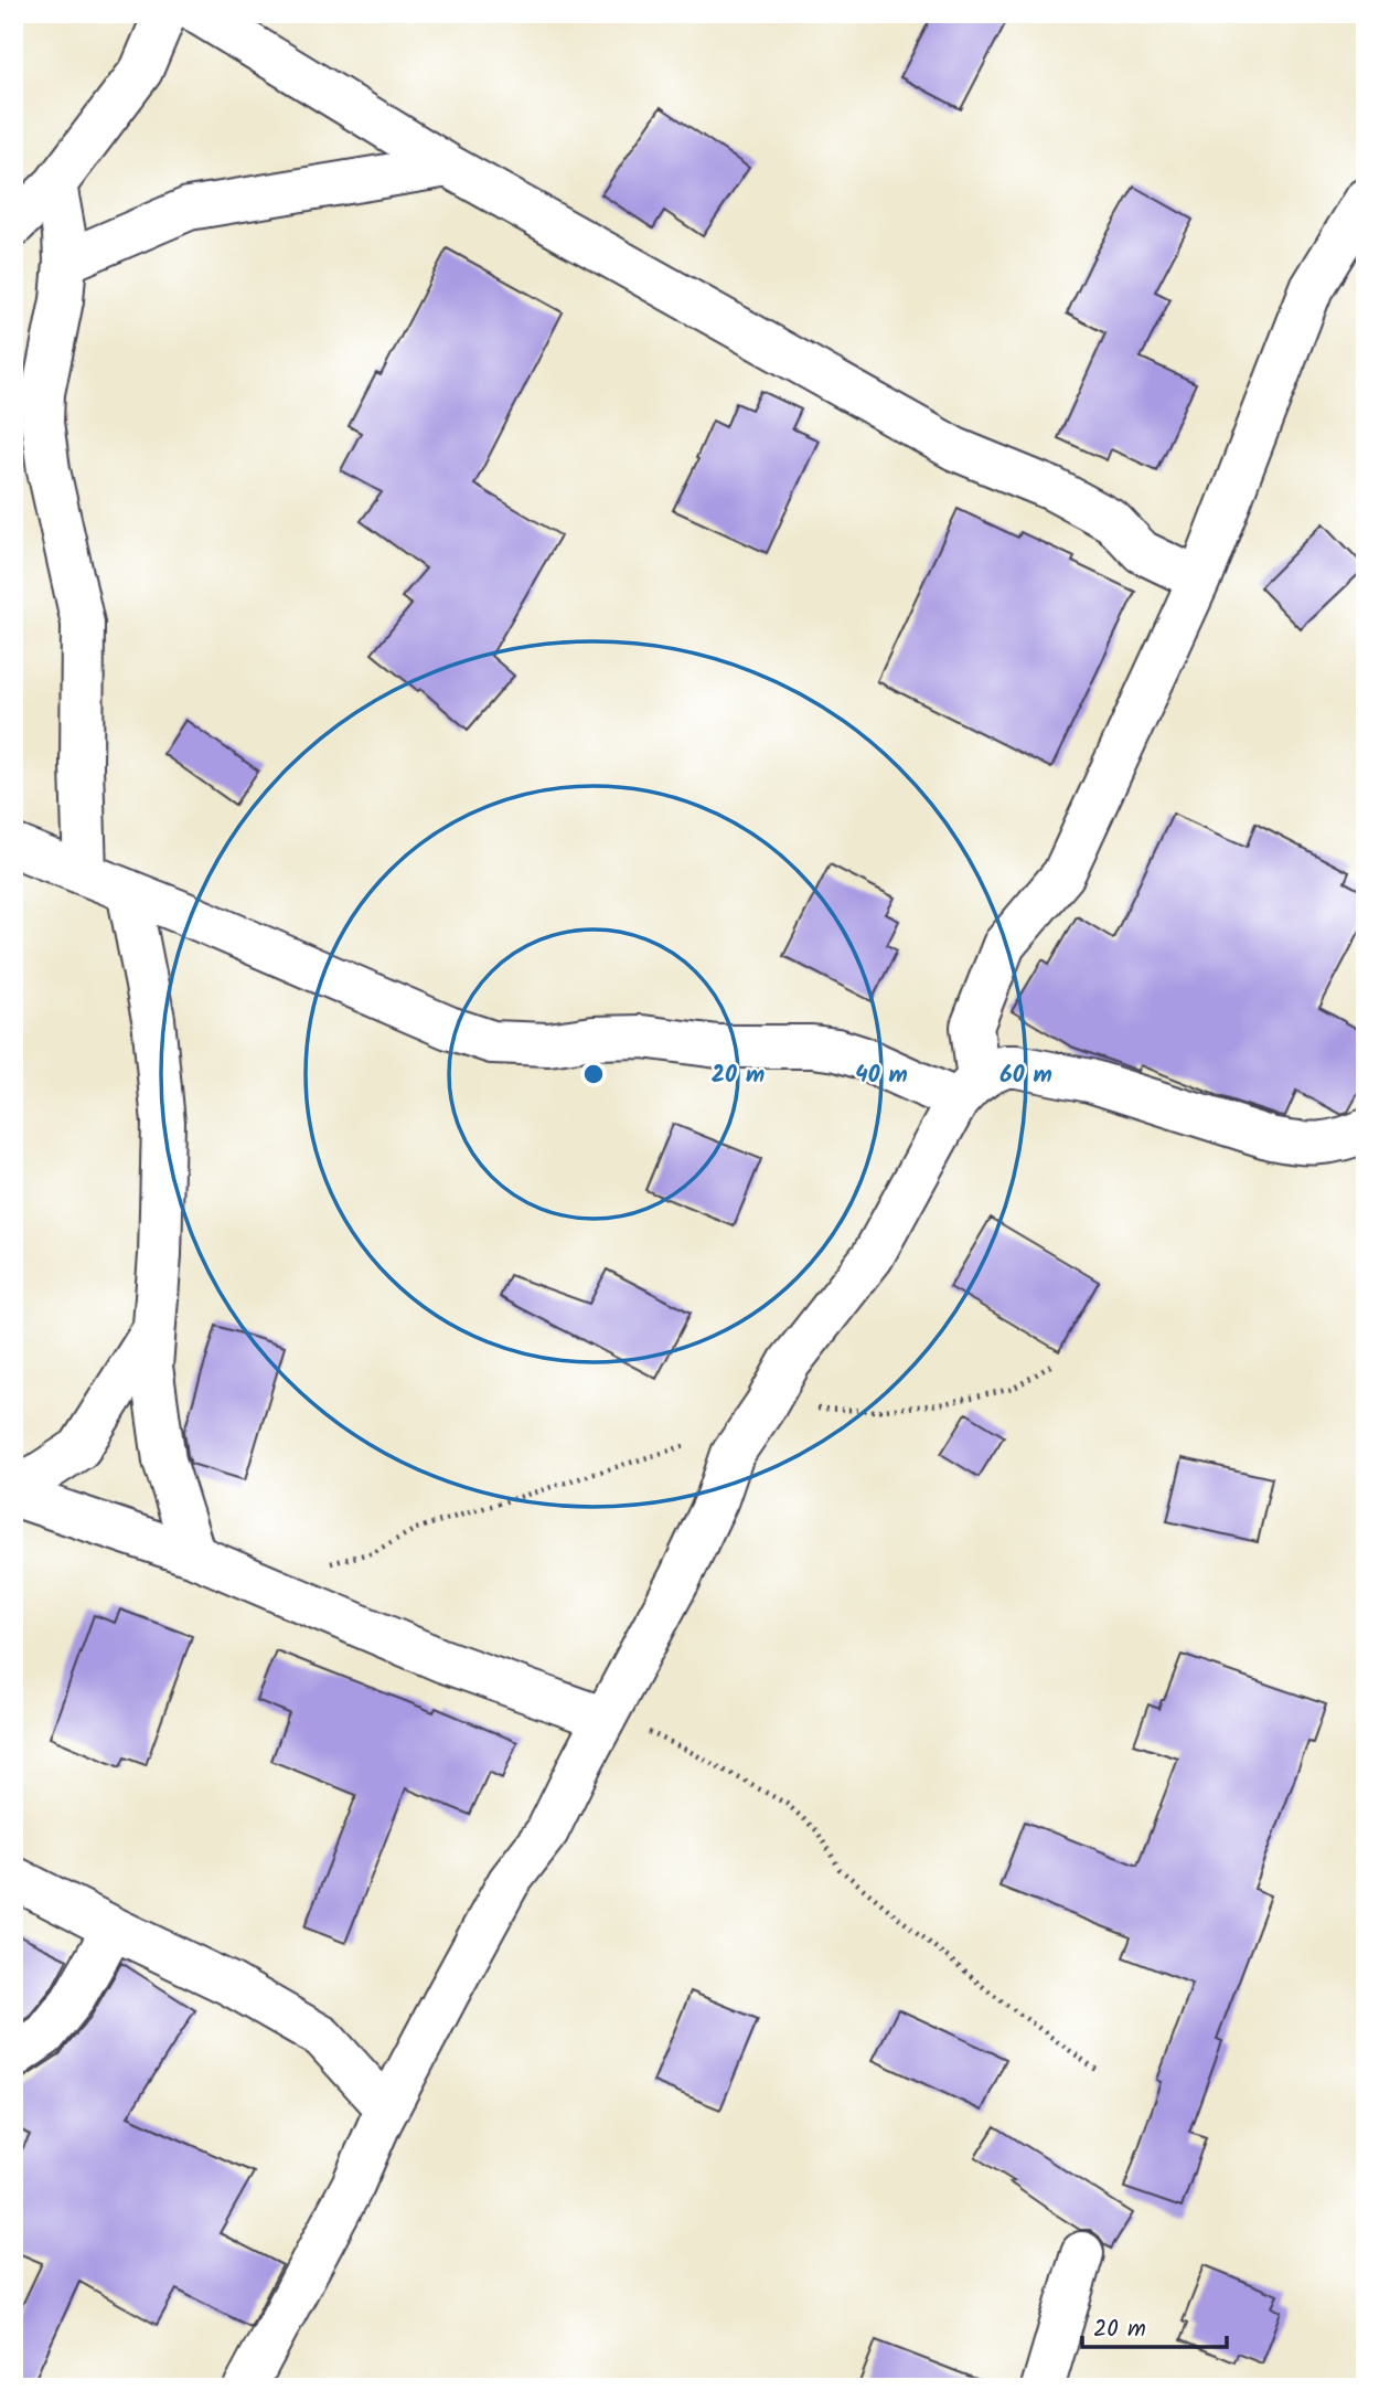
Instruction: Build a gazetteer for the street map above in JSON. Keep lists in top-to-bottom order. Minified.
{"scale_bar":"20 m","rings":["20 m","40 m","60 m"]}
